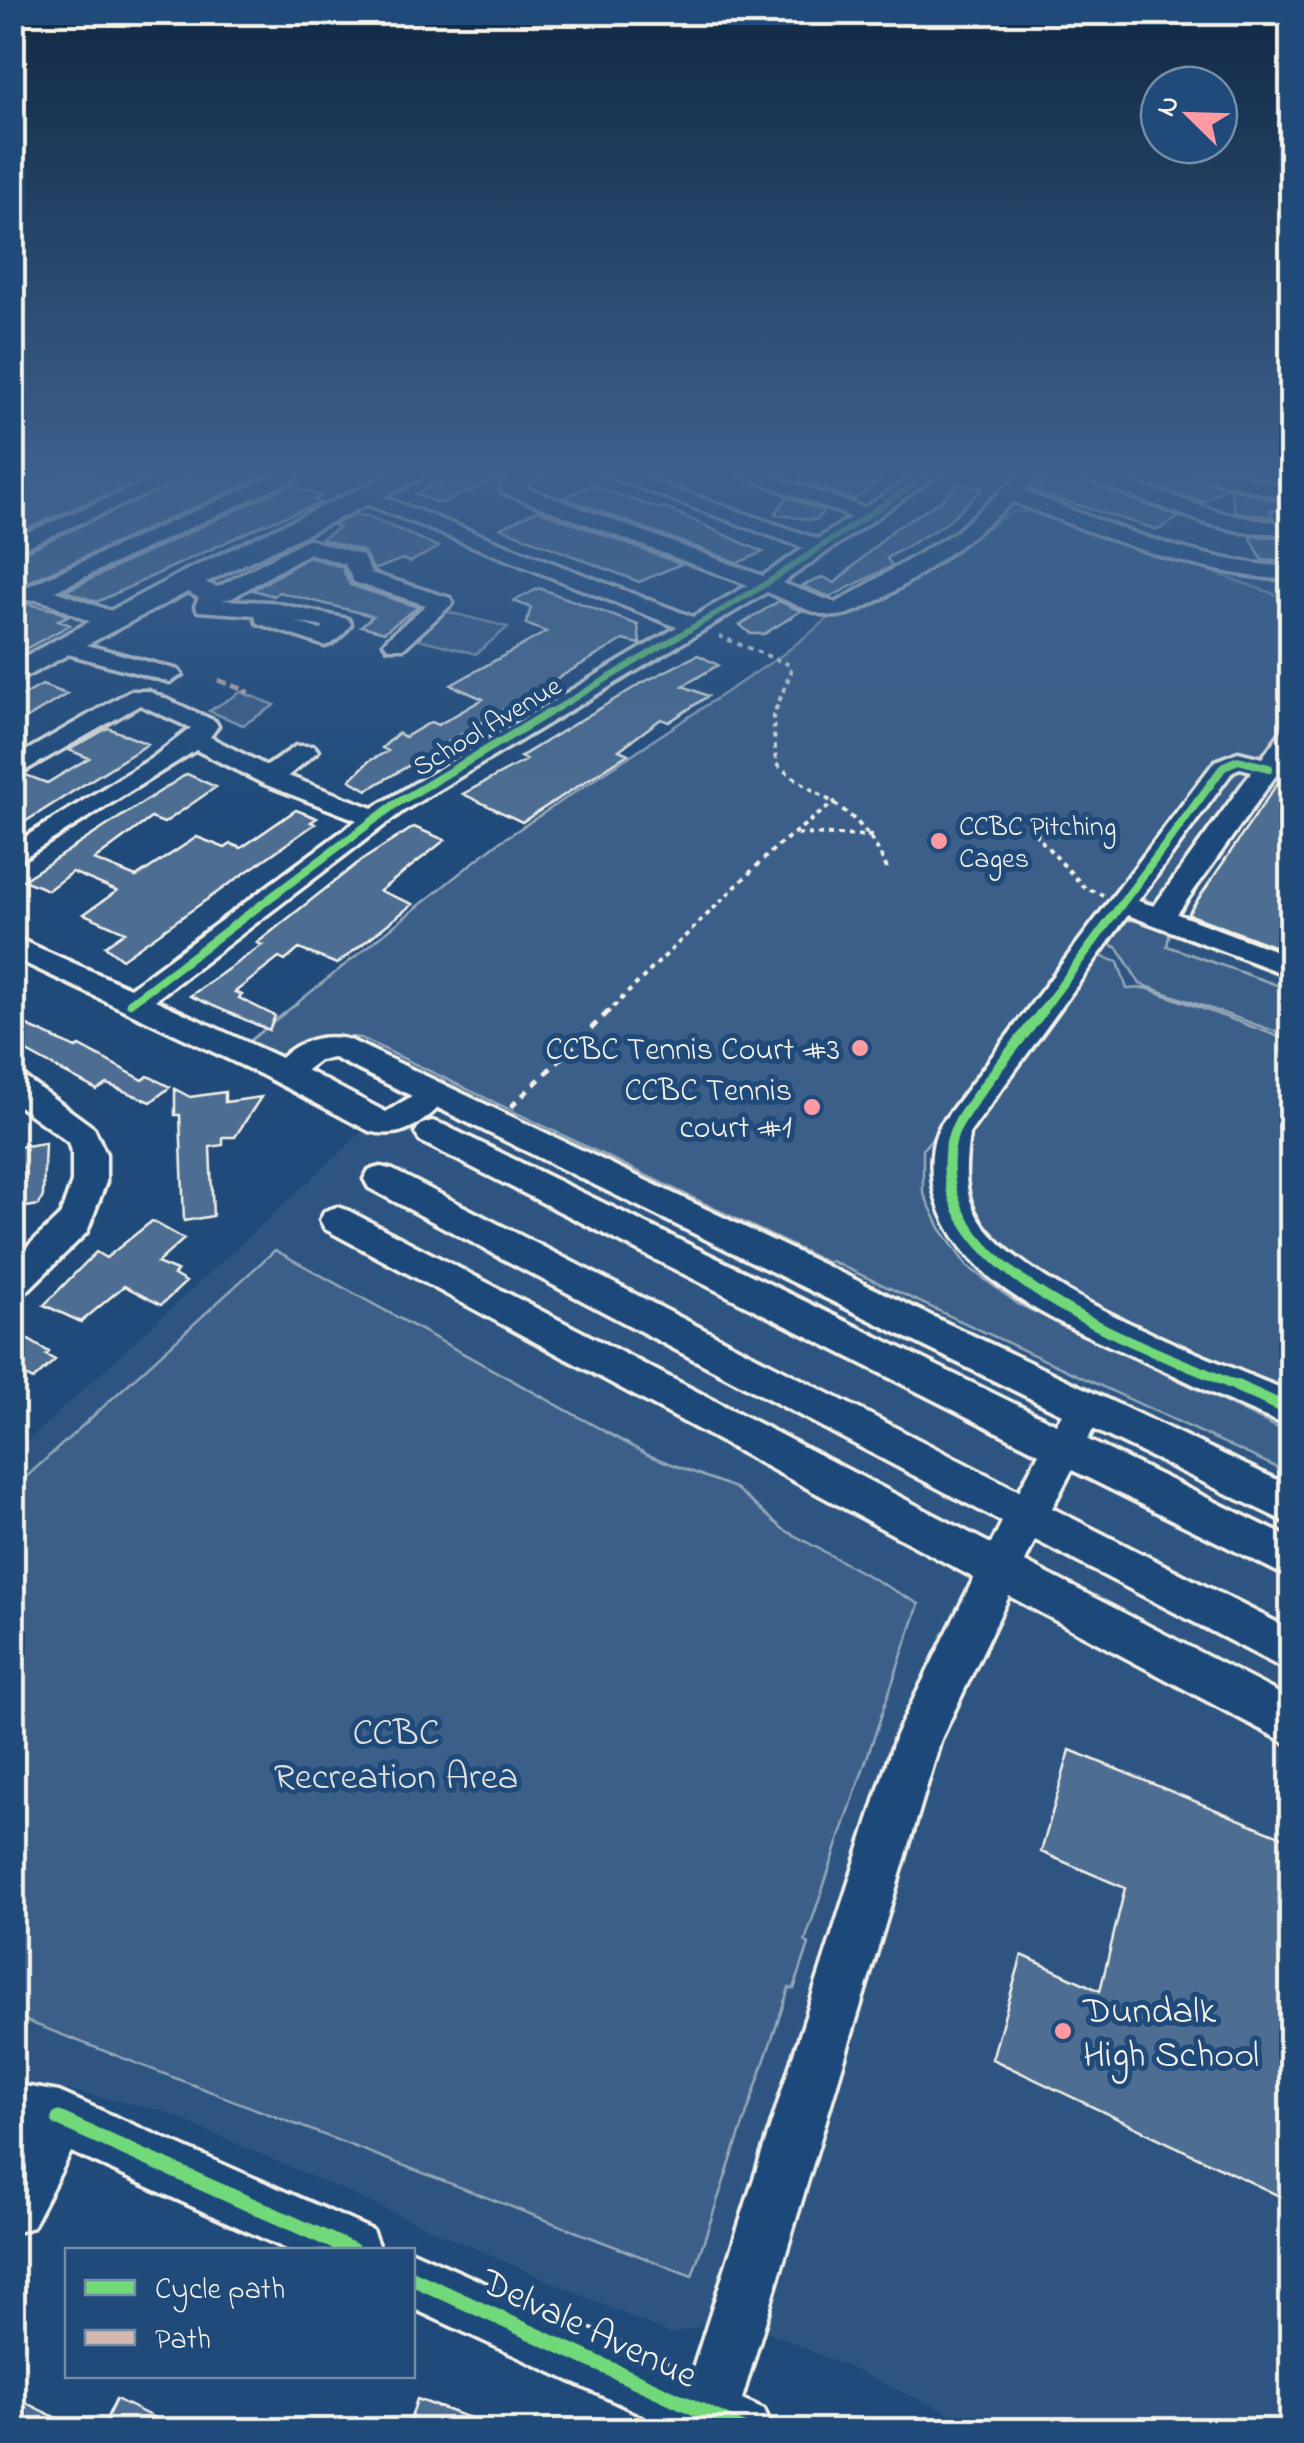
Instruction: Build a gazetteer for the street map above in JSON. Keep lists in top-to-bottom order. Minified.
{"streets":{"street":["School Avenue","Delvale Avenue"]},"parks":["CCBC Recreation Area"],"places":["CCBC Pitching Cages","CCBC Tennis Court #3","CCBC Tennis court #1","Dundalk High School"],"legend":["Cycle path","Path"],"north":"top left"}
